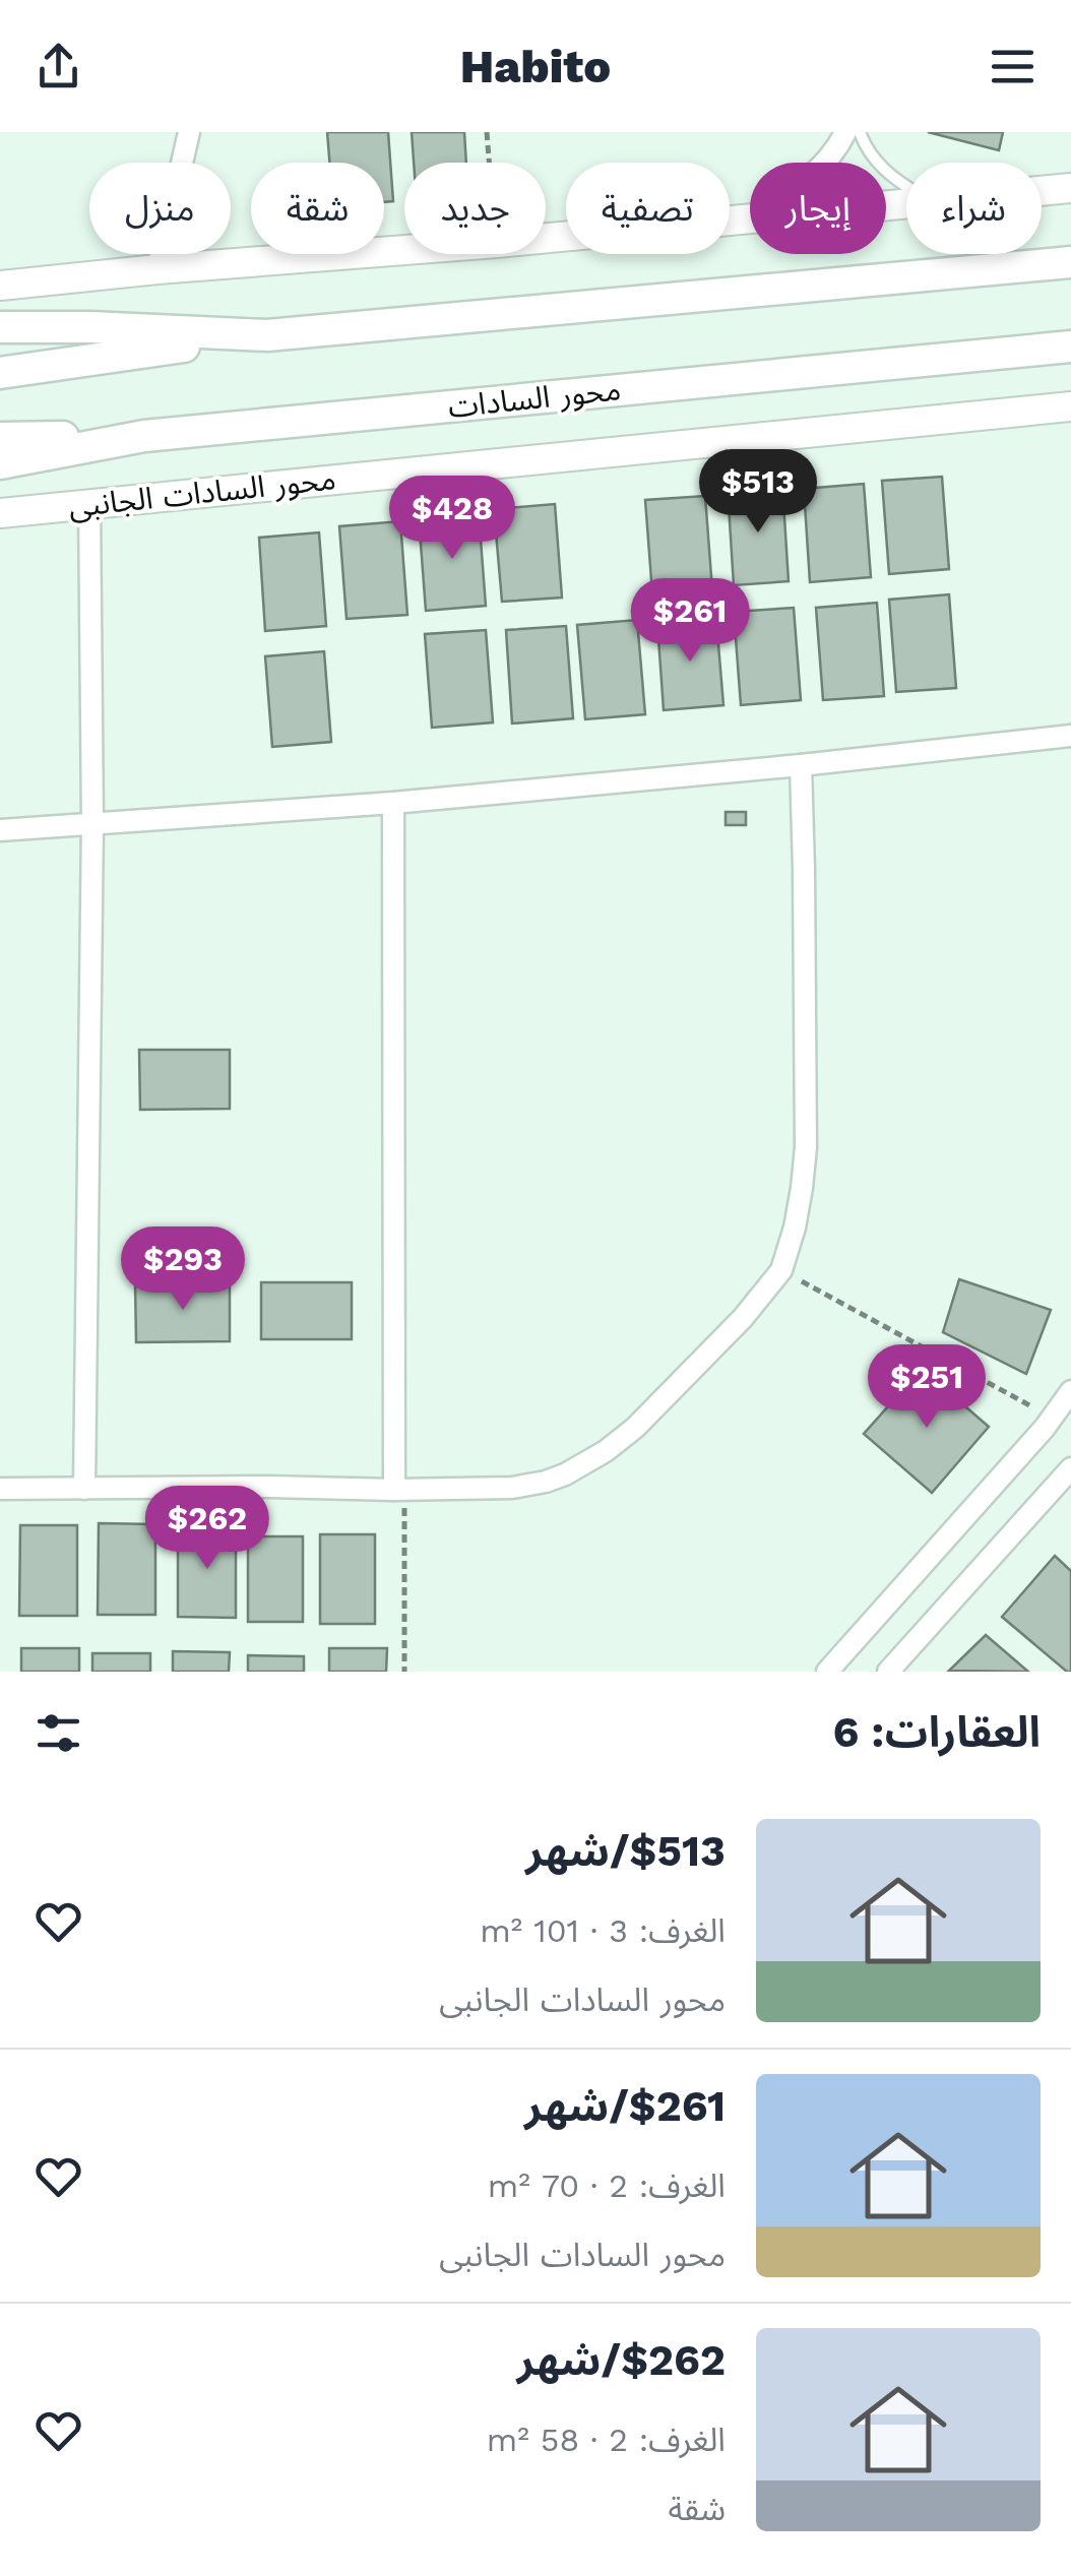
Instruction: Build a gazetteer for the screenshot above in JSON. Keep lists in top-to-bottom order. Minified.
{"streets":{"main road":["محور السادات"],"street":["محور السادات الجانبى"]},"page":{"header":"Habito","chip":["شراء","إيجار","تصفية","جديد","شقة","منزل"],"price":["$513","$428","$261","$293","$251","$262"],"heading":"العقارات: 6","list":[{"name":"$513/شهر","note":"الغرف: 3 · 101 m² · محور السادات الجانبى"},{"name":"$261/شهر","note":"الغرف: 2 · 70 m² · محور السادات الجانبى"},{"name":"$262/شهر","note":"الغرف: 2 · 58 m² · شقة"}]}}
